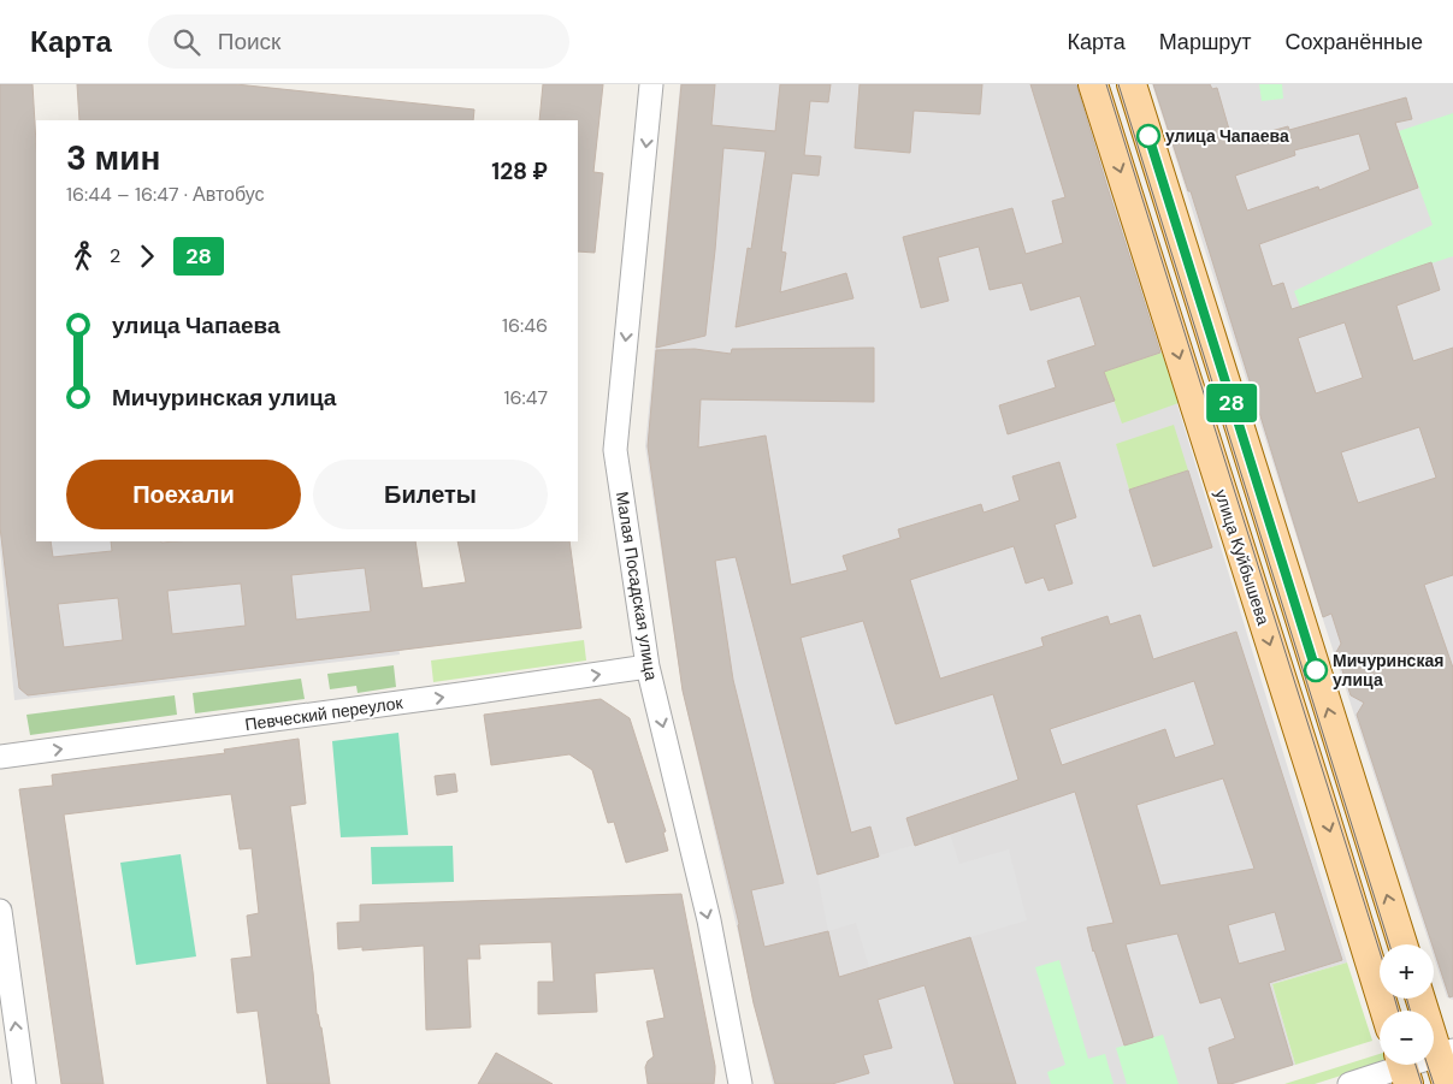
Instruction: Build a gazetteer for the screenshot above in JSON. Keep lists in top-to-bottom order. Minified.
{"streets":{"main road":["улица Куйбышева"],"street":["Малая Посадская улица","Певческий переулок"]},"crossings":[["Малая Посадская улица","Певческий переулок"]],"one_way":["Малая Посадская улица","Певческий переулок"],"places":["улица Чапаева","Мичуринская улица"],"lines":["bus line 28"],"page":{"header":"Карта","search":"Поиск","nav":["Карта","Маршрут","Сохранённые"],"on_map":"28","heading":["3 мин","16:44 – 16:47 · Автобус","128 ₽"],"legs":["2","28"],"list":[{"name":"улица Чапаева","value":"16:46"},{"name":"Мичуринская улица","value":"16:47"}],"buttons":["Поехали","Билеты"],"map_buttons":["+","−"]}}
